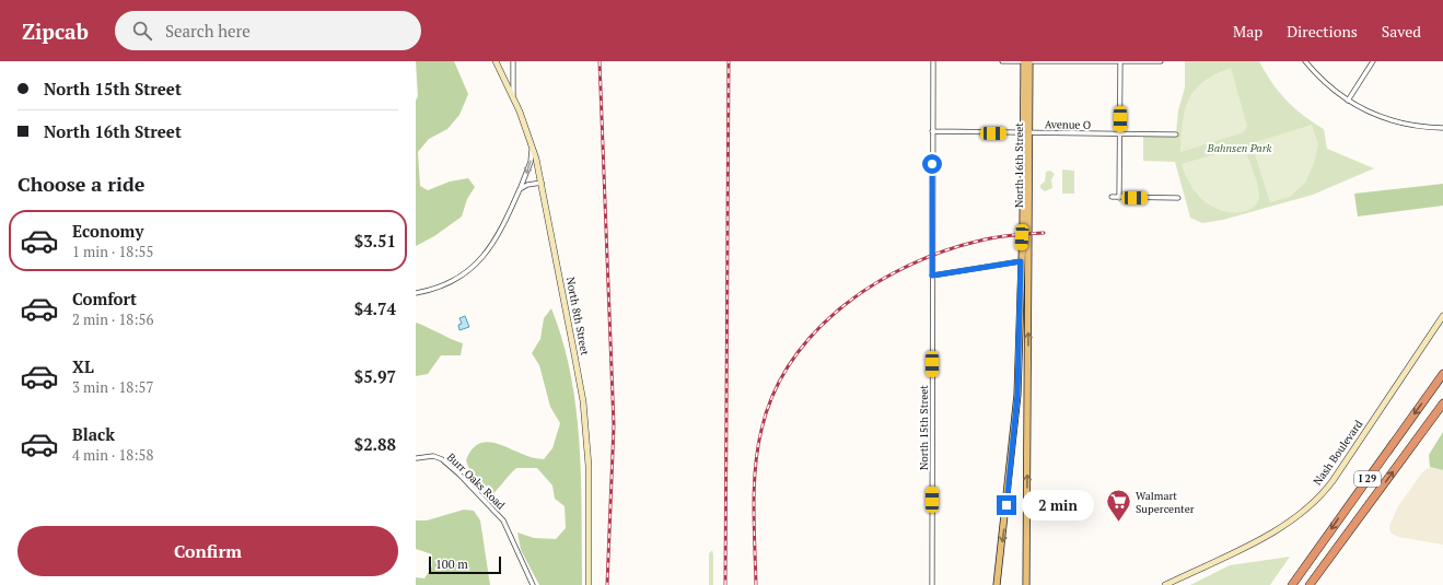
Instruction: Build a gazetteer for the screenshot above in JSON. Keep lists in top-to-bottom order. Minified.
{"streets":{"highway":["I 29"],"main road":["North 16th Street"],"street":["Avenue O","North 8th Street","North 15th Street","Nash Boulevard","Burr Oaks Road"]},"crossings":[["Avenue O","North 16th Street"],["Avenue O","North 15th Street"]],"parks":["Bahnsen Park"],"places":{"supermarket":["Walmart Supercenter"]},"scale_bar":"100 m","page":{"header":"Zipcab","search":"Search here","nav":["Map","Directions","Saved"],"banner":["North 15th Street","North 16th Street"],"heading":"Choose a ride","list":[{"name":"Economy","note":"1 min · 18:55","value":"$3.51"},{"name":"Comfort","note":"2 min · 18:56","value":"$4.74"},{"name":"XL","note":"3 min · 18:57","value":"$5.97"},{"name":"Black","note":"4 min · 18:58","value":"$2.88"}],"bubble":"2 min","buttons":"Confirm","scale":"100 m"}}
